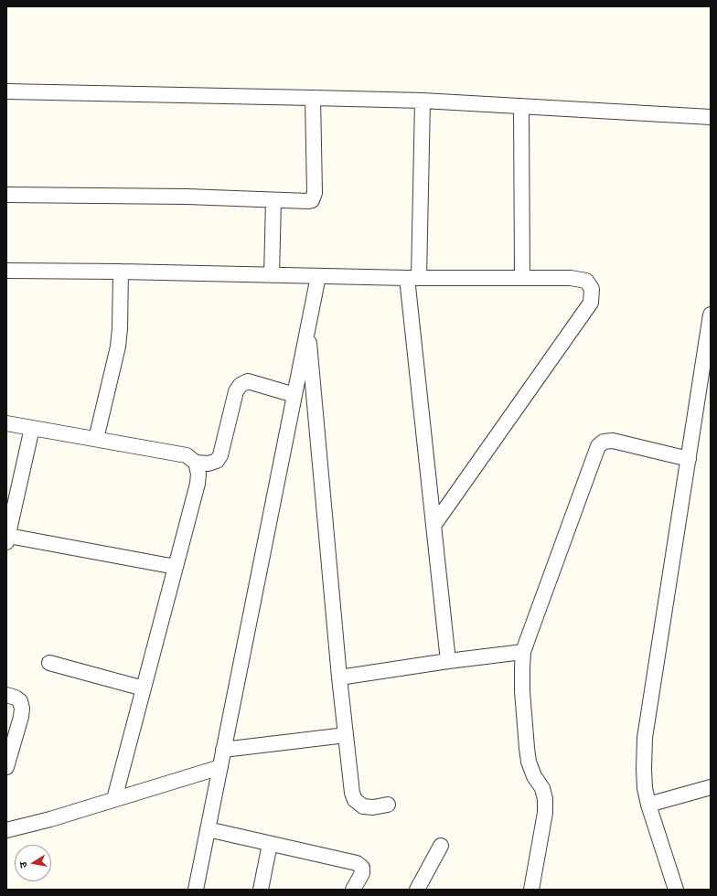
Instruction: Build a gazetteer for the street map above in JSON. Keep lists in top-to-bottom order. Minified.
{"north":"left"}
